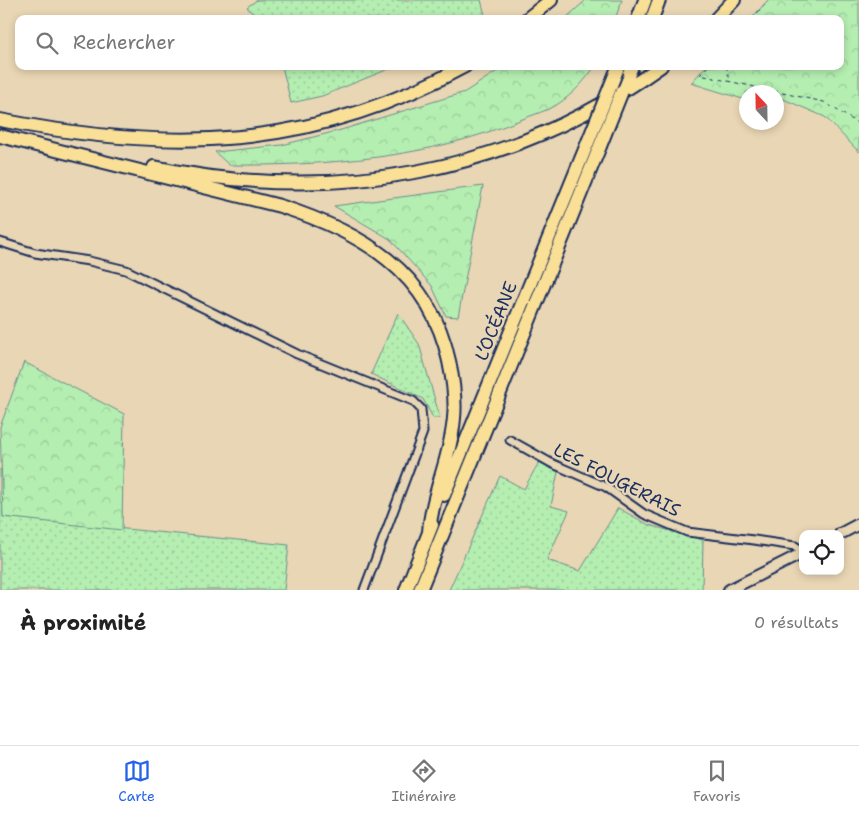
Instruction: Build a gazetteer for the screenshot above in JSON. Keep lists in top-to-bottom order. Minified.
{"streets":{"highway":["L’OCÉANE"],"street":["LES FOUGERAIS"]},"north":"top","page":{"search":"Rechercher","heading":["À proximité","0 résultats"],"nav":["Carte","Itinéraire","Favoris"]}}
